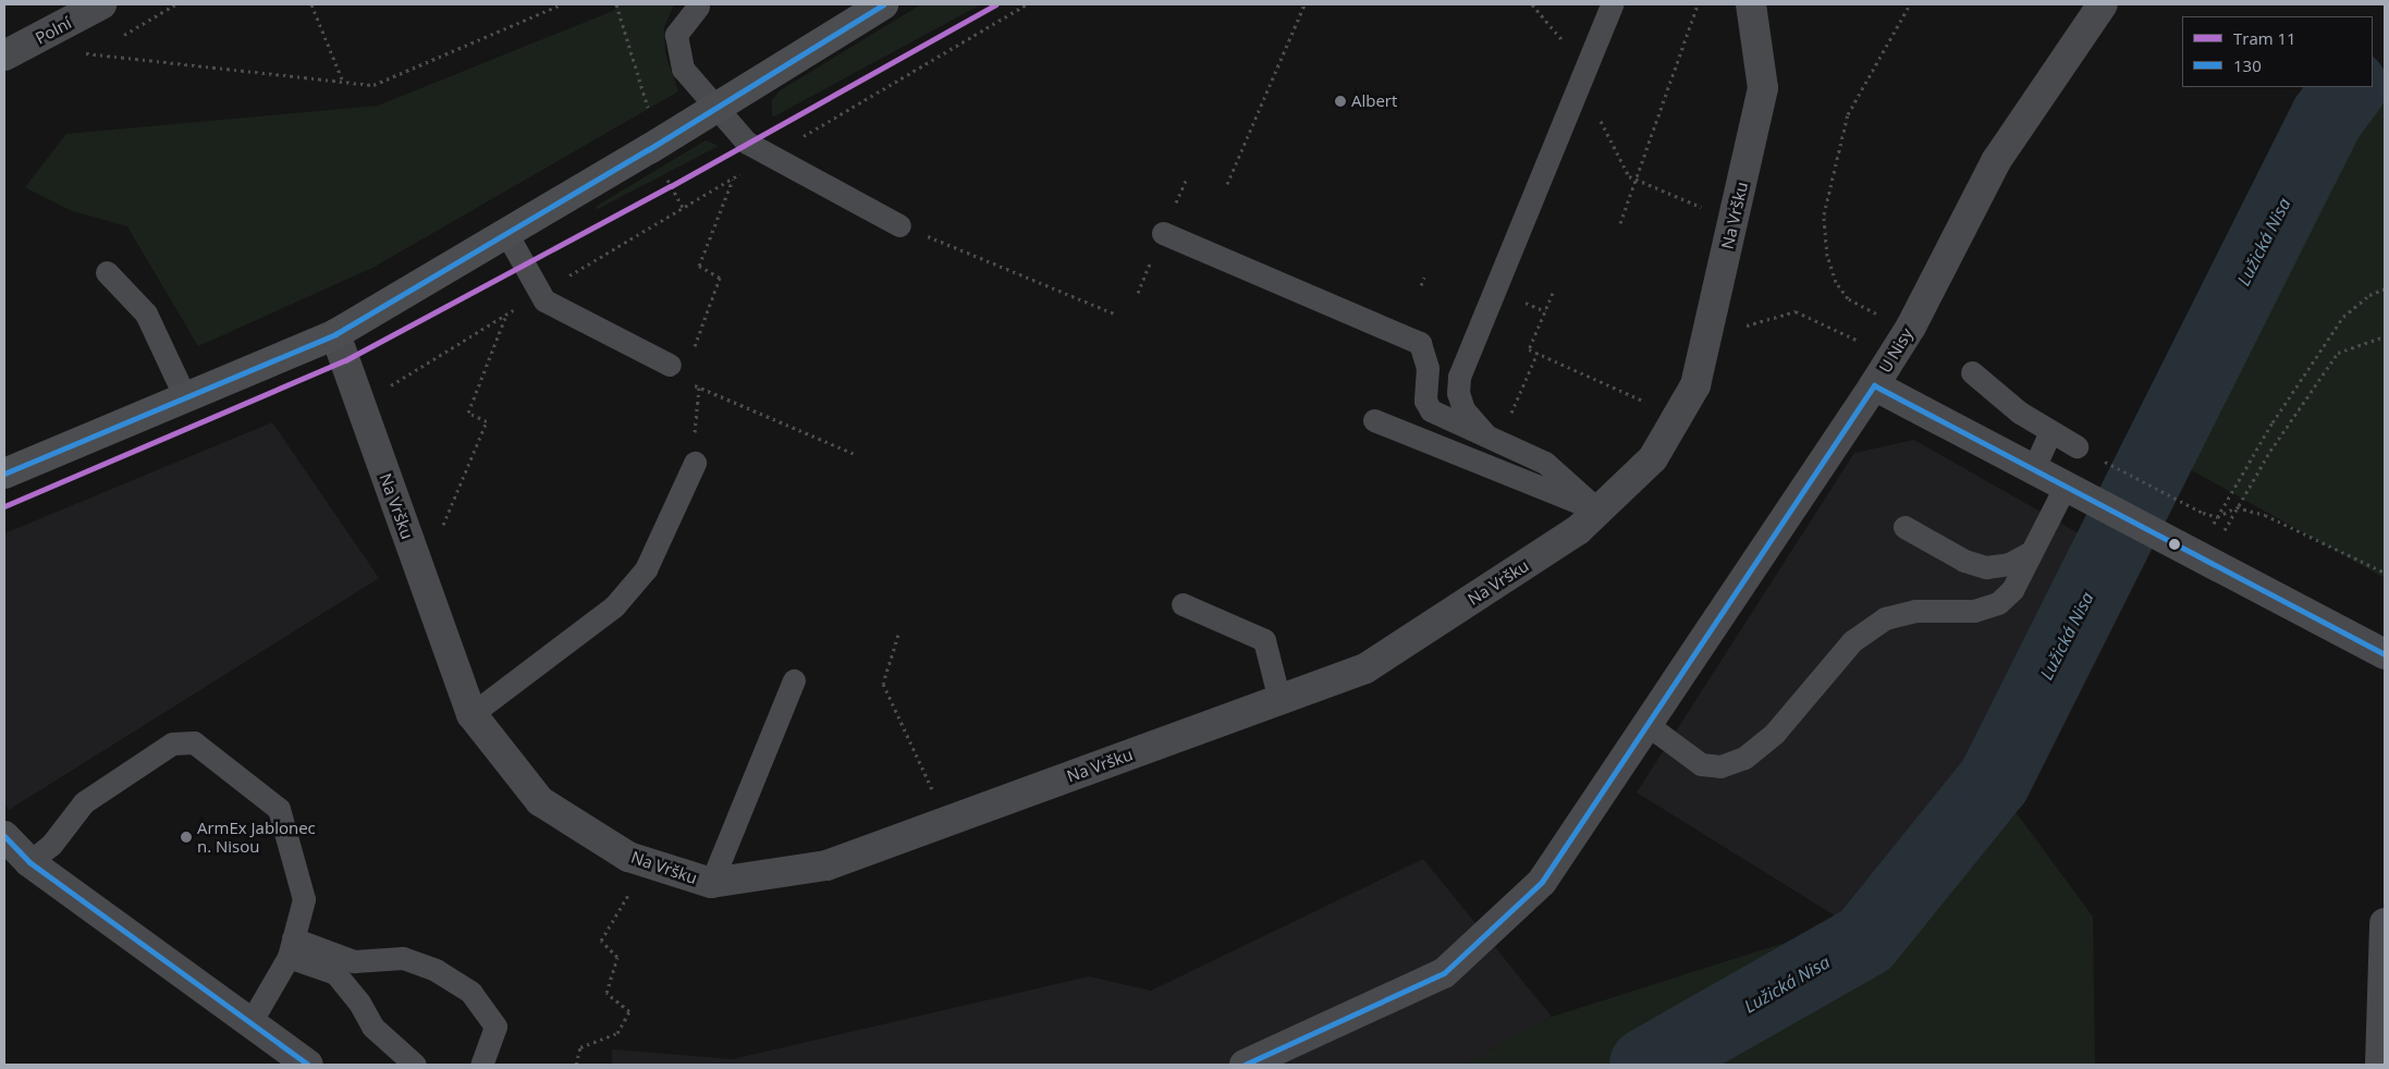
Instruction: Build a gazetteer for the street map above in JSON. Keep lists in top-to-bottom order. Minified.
{"streets":{"street":["Polní","Na Vršku","U Nisy"]},"water":["Lužická Nisa"],"places":["Albert","ArmEx Jablonec n. Nisou"],"lines":["tram line 11","transit line 130"],"legend":["Tram 11","130"]}
